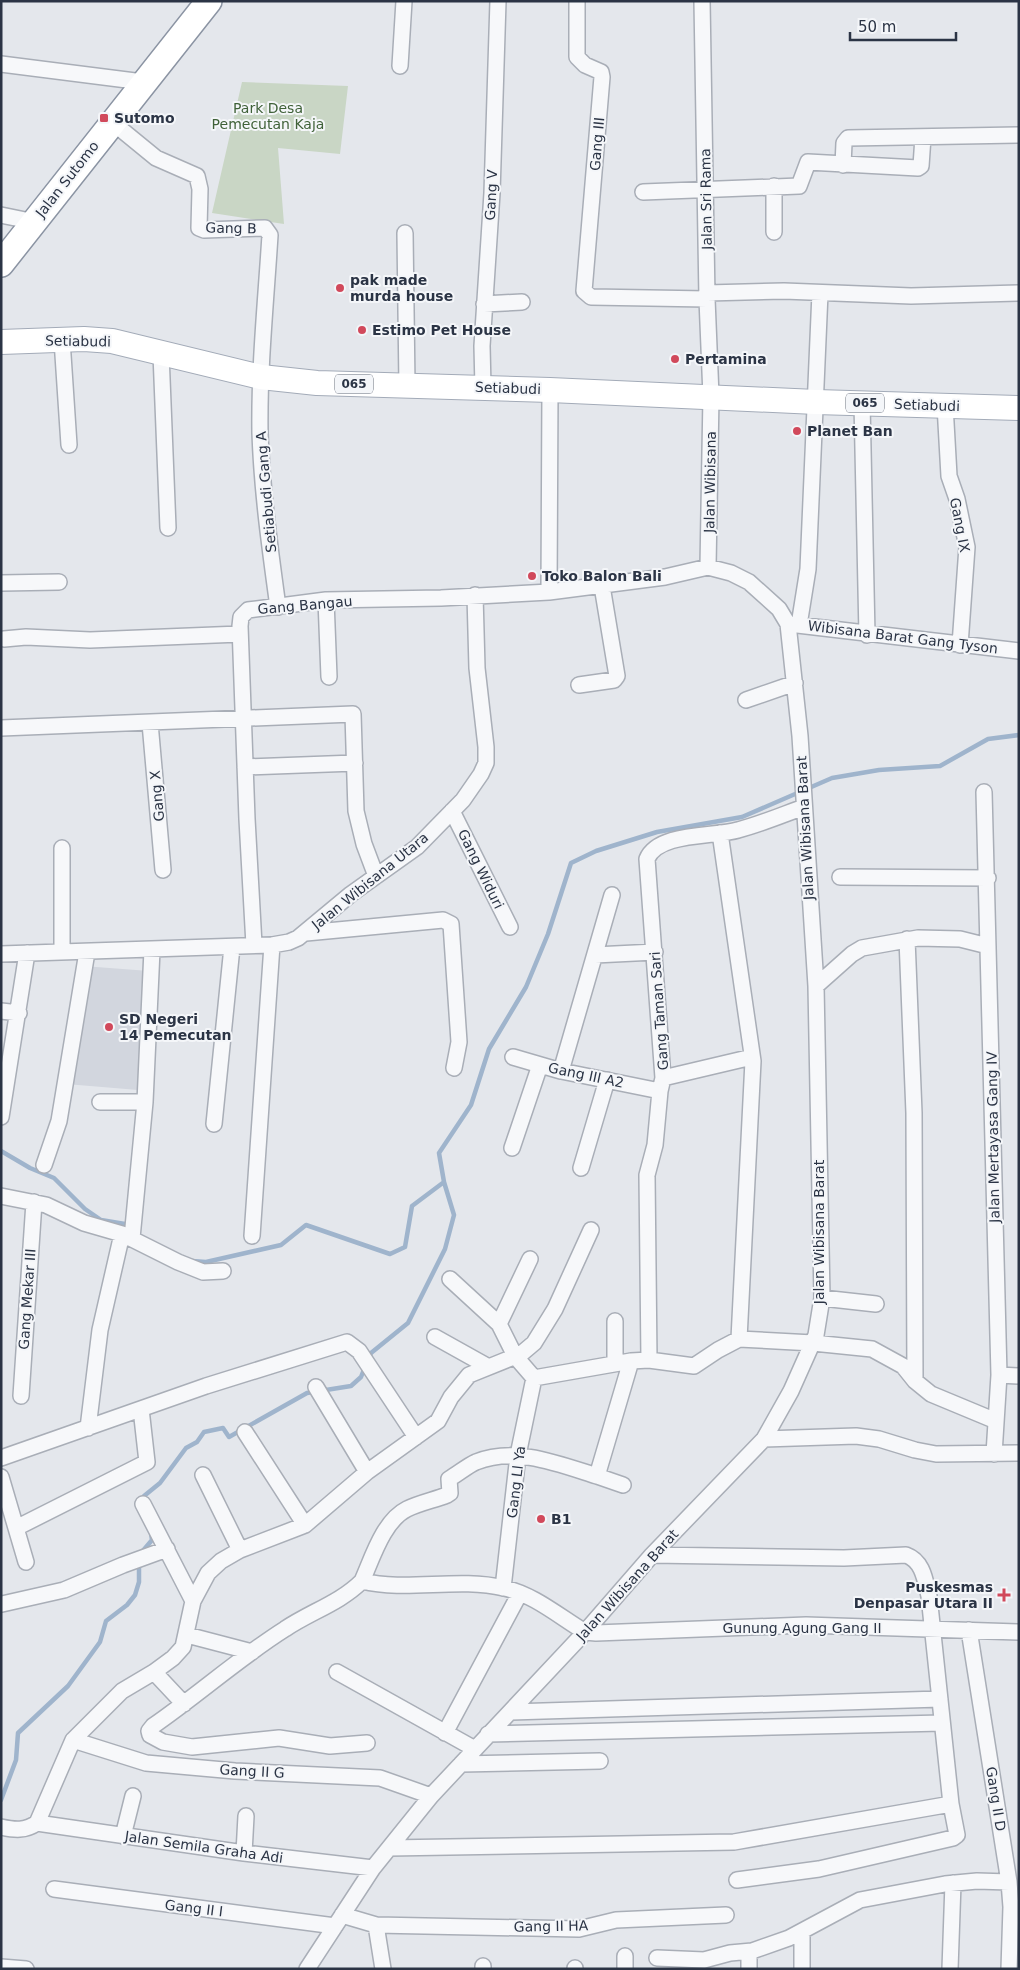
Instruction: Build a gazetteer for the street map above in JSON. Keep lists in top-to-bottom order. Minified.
{"streets":{"highway":["Jalan Sutomo"],"main road":["Setiabudi","065"],"street":["Gang III","Gang V","Jalan Sri Rama","Gang B","Jalan Wibisana","Setiabudi Gang A","Gang IX","Gang Bangau","Wibisana Barat Gang Tyson","Gang X","Jalan Wibisana Barat","Gang Widuri","Jalan Wibisana Utara","Gang Taman Sari","Gang III A2","Jalan Mertayasa Gang IV","Gang Mekar III","Gang Ll Ya","Gunung Agung Gang II","Gang II G","Gang II D","Jalan Semila Graha Adi","Gang II I","Gang II HA"]},"crossings":[["Gang III","Jalan Sri Rama"],["Jalan Sutomo","Gang B"],["Gang V","Setiabudi"],["Jalan Sri Rama","Setiabudi"],["Jalan Sri Rama","Jalan Wibisana"],["Gang B","Setiabudi"],["Gang B","Setiabudi Gang A"],["Setiabudi","Jalan Wibisana"],["Setiabudi","Setiabudi Gang A"],["Setiabudi","Gang IX"],["Jalan Wibisana","Jalan Wibisana Barat"],["Setiabudi Gang A","Gang Bangau"],["Gang IX","Wibisana Barat Gang Tyson"],["Gang Bangau","Jalan Wibisana Utara"],["Wibisana Barat Gang Tyson","Jalan Wibisana Barat"],["Jalan Wibisana Barat","Gang Taman Sari"],["Jalan Wibisana Barat","Gunung Agung Gang II"],["Jalan Wibisana Barat","Gang II G"],["Jalan Wibisana Barat","Jalan Semila Graha Adi"],["Jalan Wibisana Barat","Gang II I"],["Gang Widuri","Jalan Wibisana Utara"],["Gang Taman Sari","Gang III A2"],["Gunung Agung Gang II","Gang II D"],["Gang II I","Gang II HA"]],"parks":["Park Desa Pemecutan Kaja"],"places":{"transit":["Sutomo"],"other":["pak made murda house","Estimo Pet House","Pertamina","Planet Ban","Toko Balon Bali","SD Negeri 14 Pemecutan","B1"],"health":["Puskesmas Denpasar Utara II"]},"scale_bar":"50 m"}
